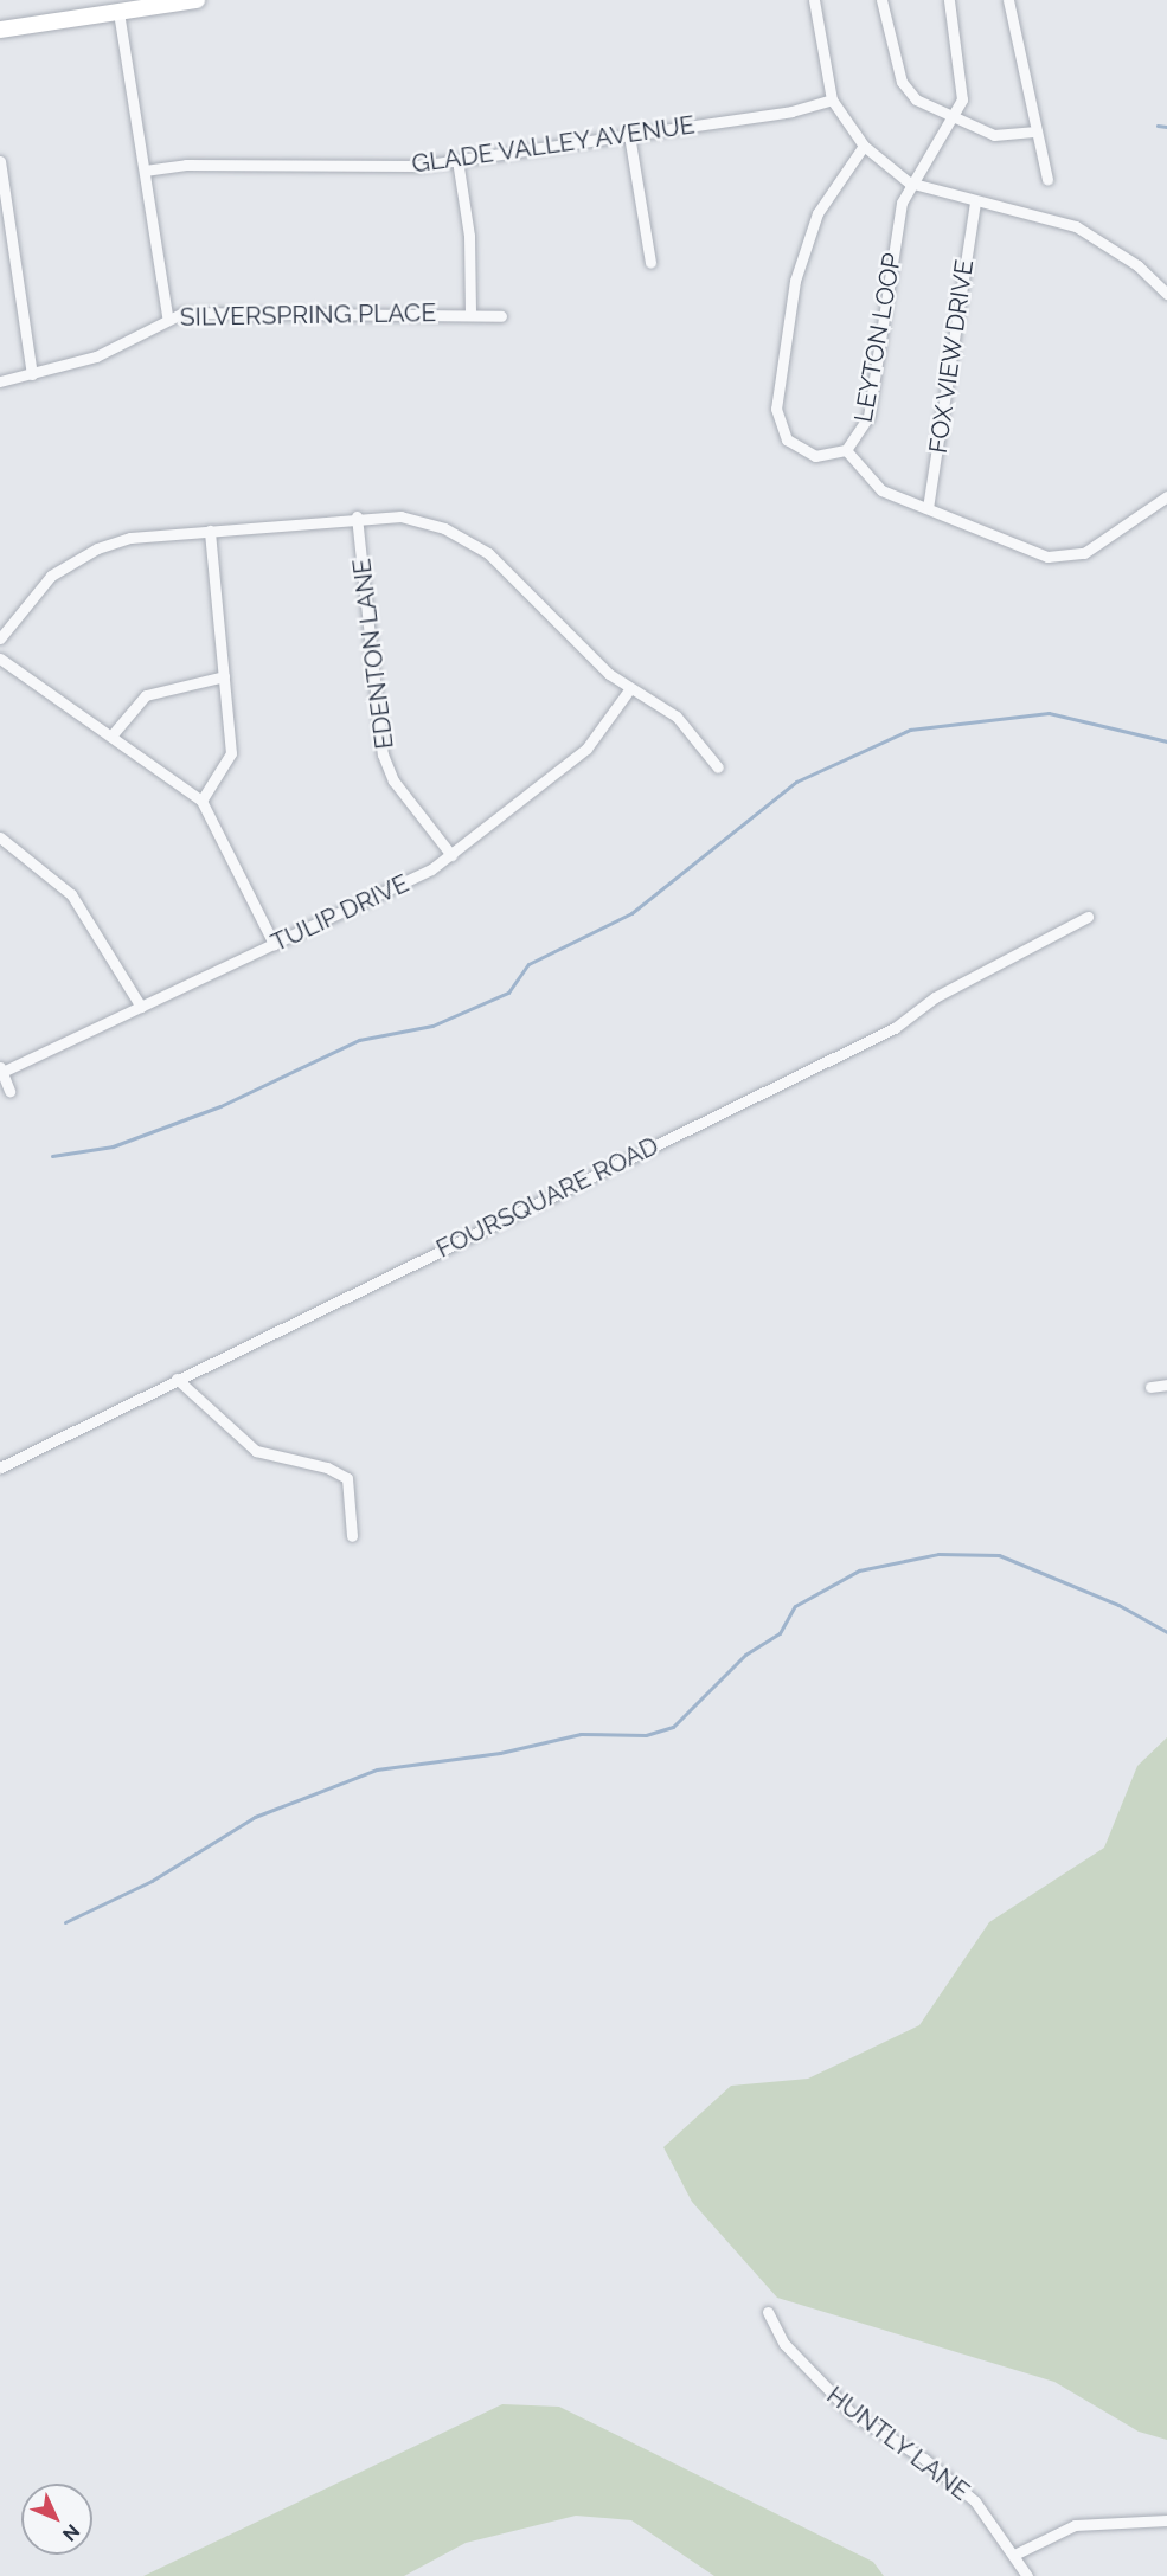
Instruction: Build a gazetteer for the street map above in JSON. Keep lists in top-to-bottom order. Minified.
{"streets":{"street":["GLADE VALLEY AVENUE","SILVERSPRING PLACE","LEYTON LOOP","FOX VIEW DRIVE","EDENTON LANE","TULIP DRIVE","FOURSQUARE ROAD","HUNTLY LANE"]},"crossings":[["EDENTON LANE","TULIP DRIVE"]],"north":"bottom right"}
